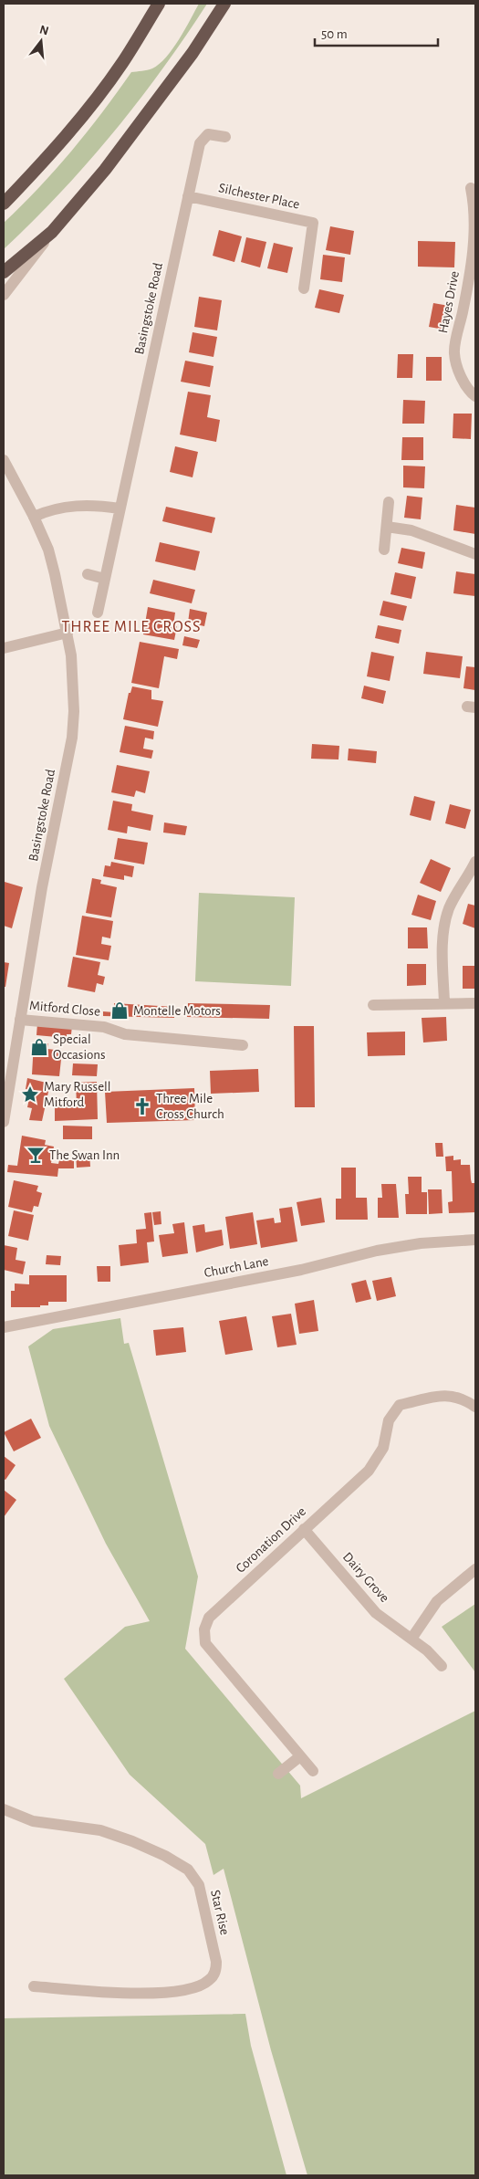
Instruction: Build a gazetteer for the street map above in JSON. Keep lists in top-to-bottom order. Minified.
{"streets":{"street":["Silchester Place","Hayes Drive","Basingstoke Road","Mitford Close","Church Lane","Coronation Drive","Dairy Grove","Star Rise"]},"crossings":[["Silchester Place","Basingstoke Road"],["Basingstoke Road","Mitford Close"],["Coronation Drive","Dairy Grove"]],"districts":["THREE MILE CROSS"],"places":{"shop":["Montelle Motors","Special Occasions"],"place":["Mary Russell Mitford"],"church":["Three Mile Cross Church"],"bar":["The Swan Inn"]},"scale_bar":"50 m","north":"top"}
